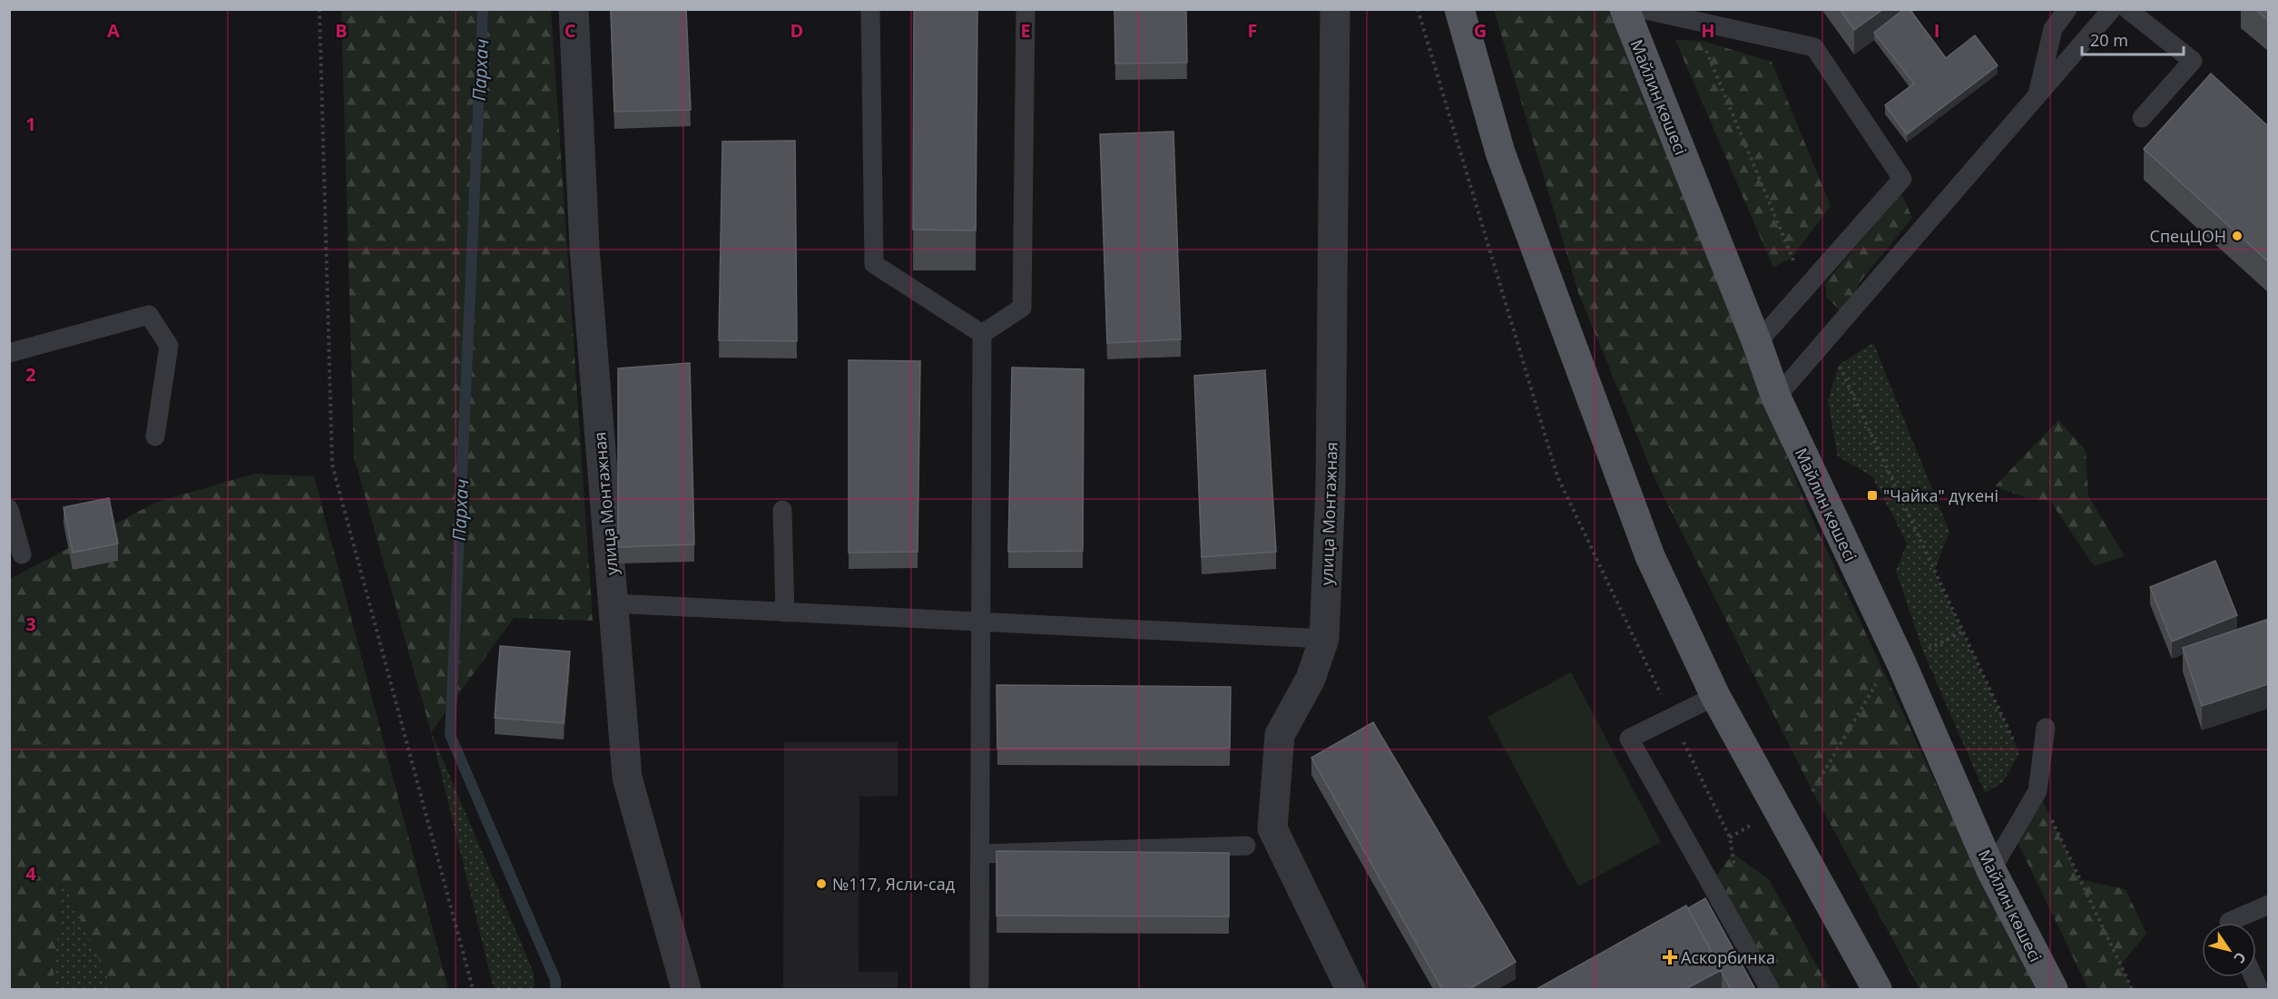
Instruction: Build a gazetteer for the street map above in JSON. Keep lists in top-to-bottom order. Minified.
{"streets":{"main road":["Майлин көшесі"],"street":["улица Монтажная"]},"water":["Пархач"],"places":{"other":["СпецЦОН","№117, Ясли-сад"],"transit":["\"Чайка\" дүкені"],"health":["Аскорбинка"]},"scale_bar":"20 m","north":"bottom right","grid":{"columns":["A","B","C","D","E","F","G","H","I"],"rows":["1","2","3","4"]}}
